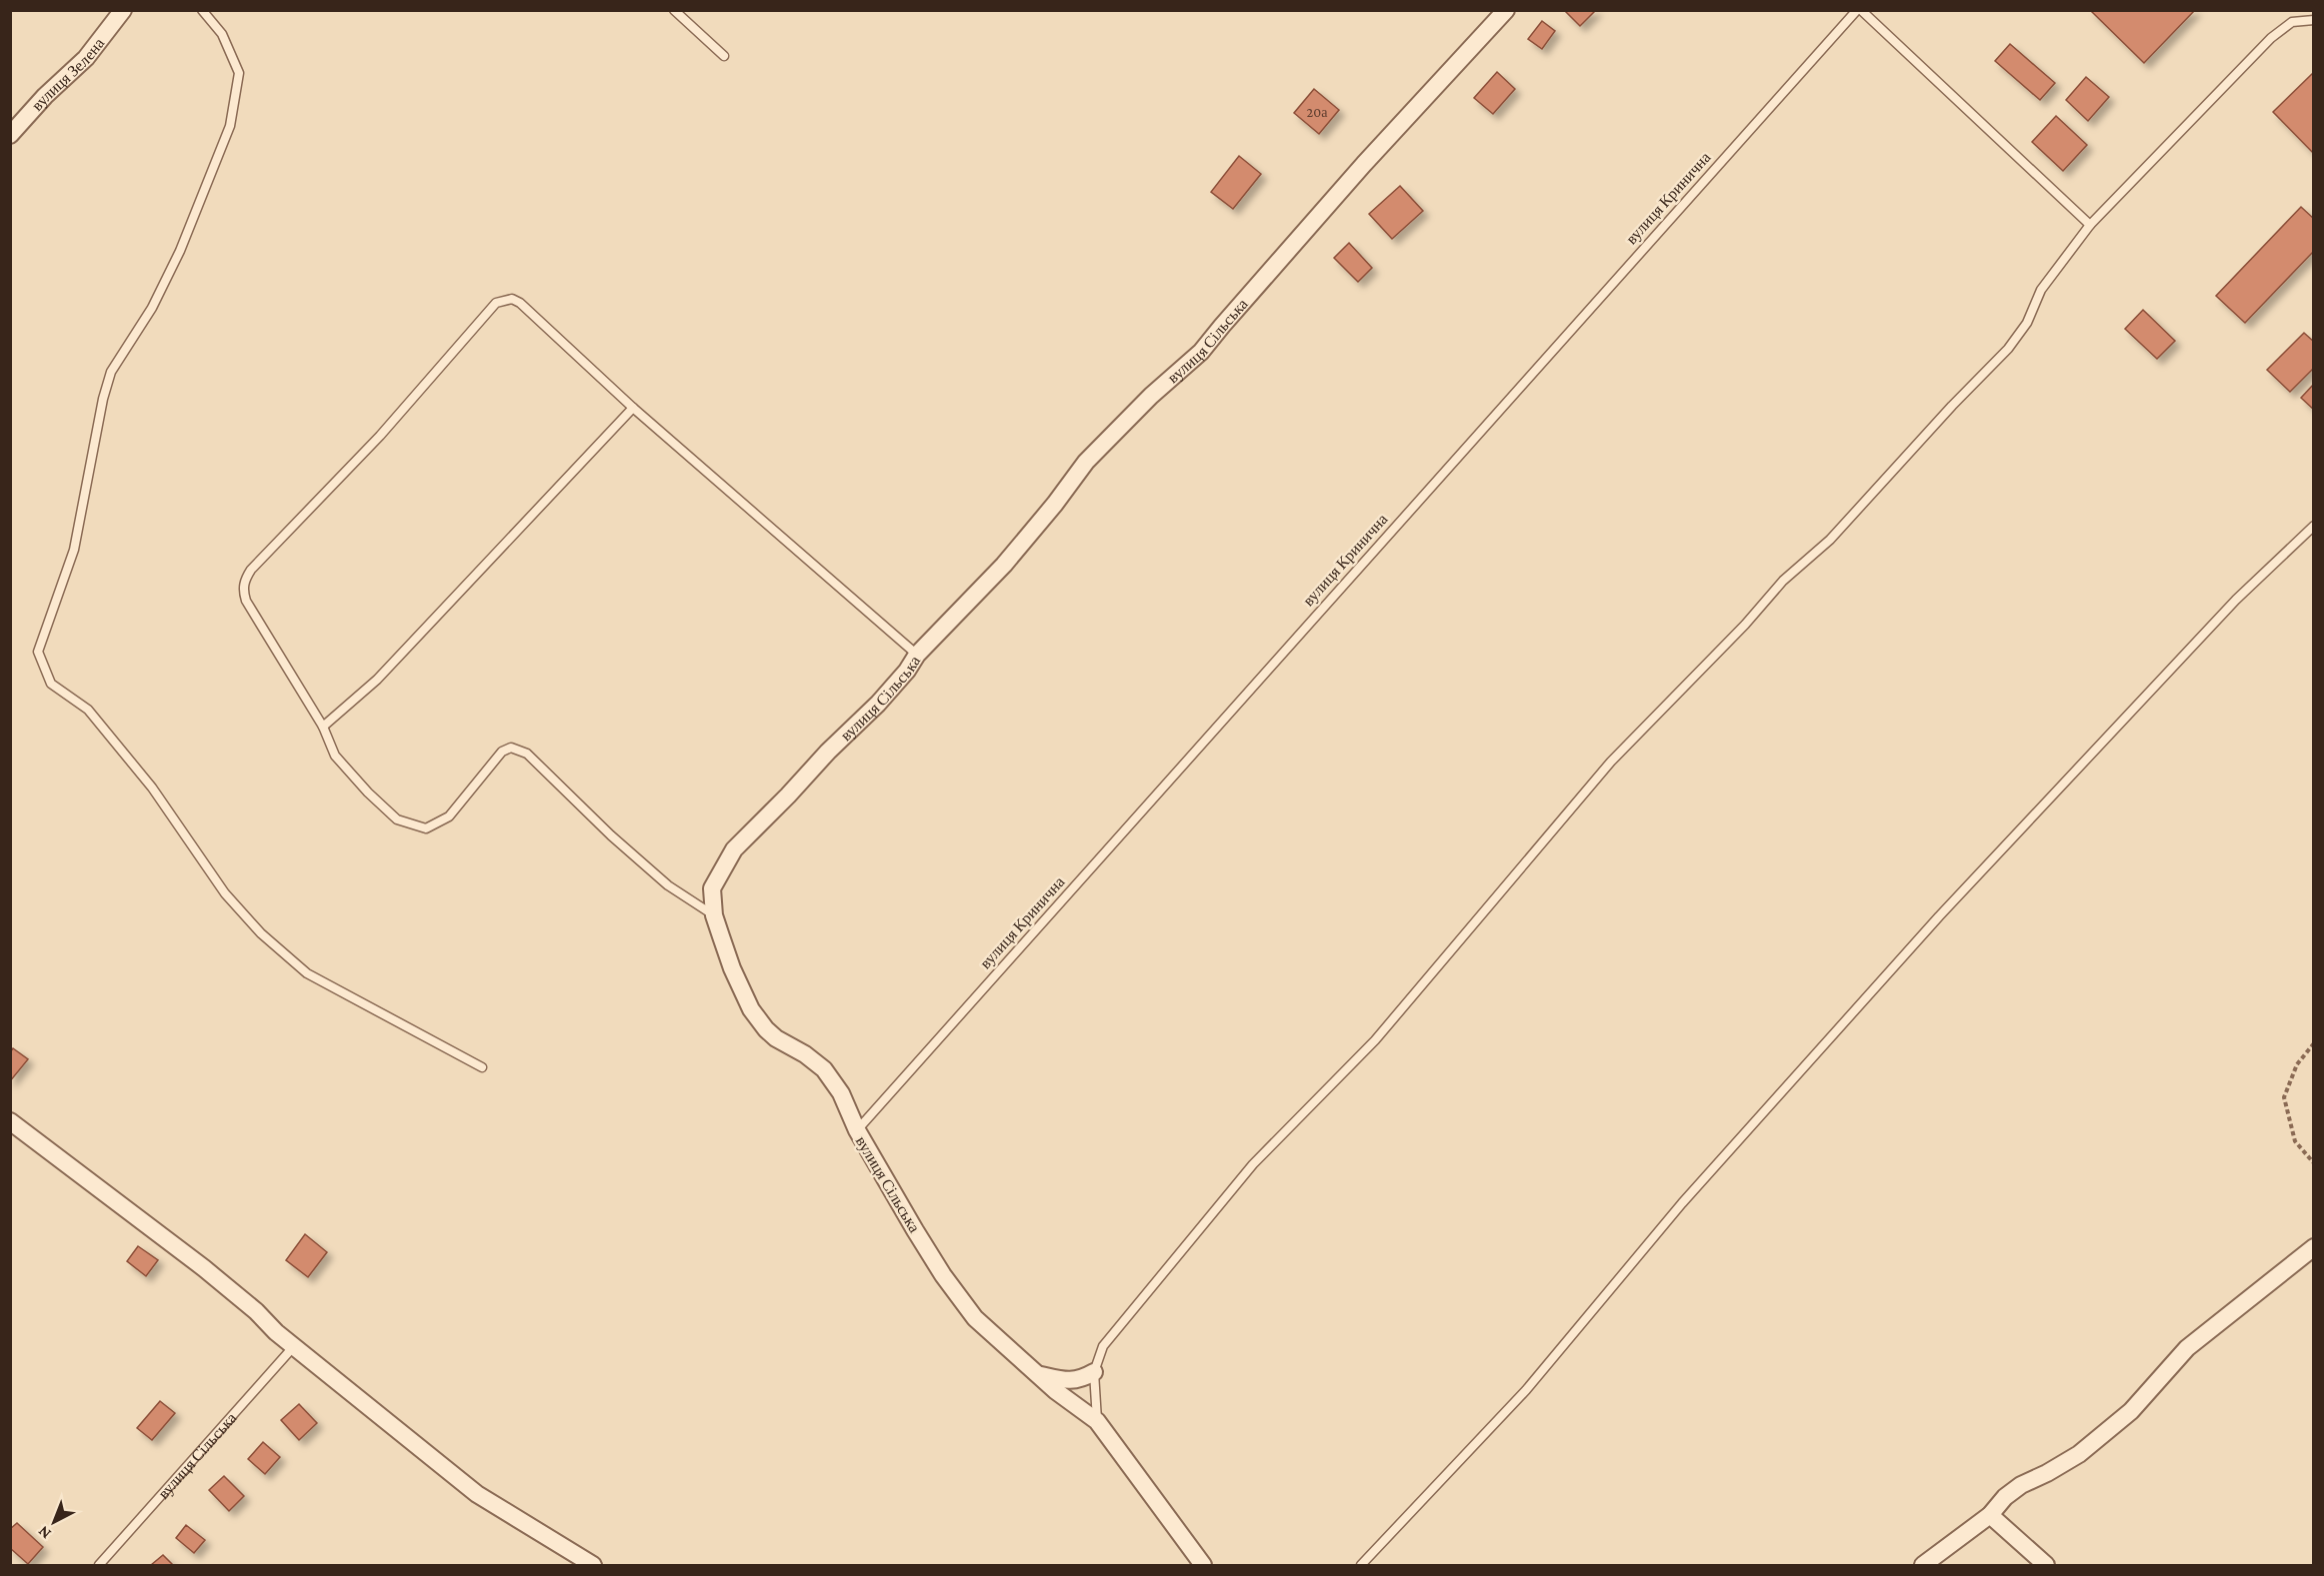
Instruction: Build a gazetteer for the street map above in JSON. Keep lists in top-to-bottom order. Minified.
{"streets":{"street":["вулиця Зелена","вулиця Сільська"],"lane":["вулиця Кринична"]},"crossings":[["вулиця Кринична","вулиця Сільська"]],"house_numbers":["20а"],"north":"bottom left"}
